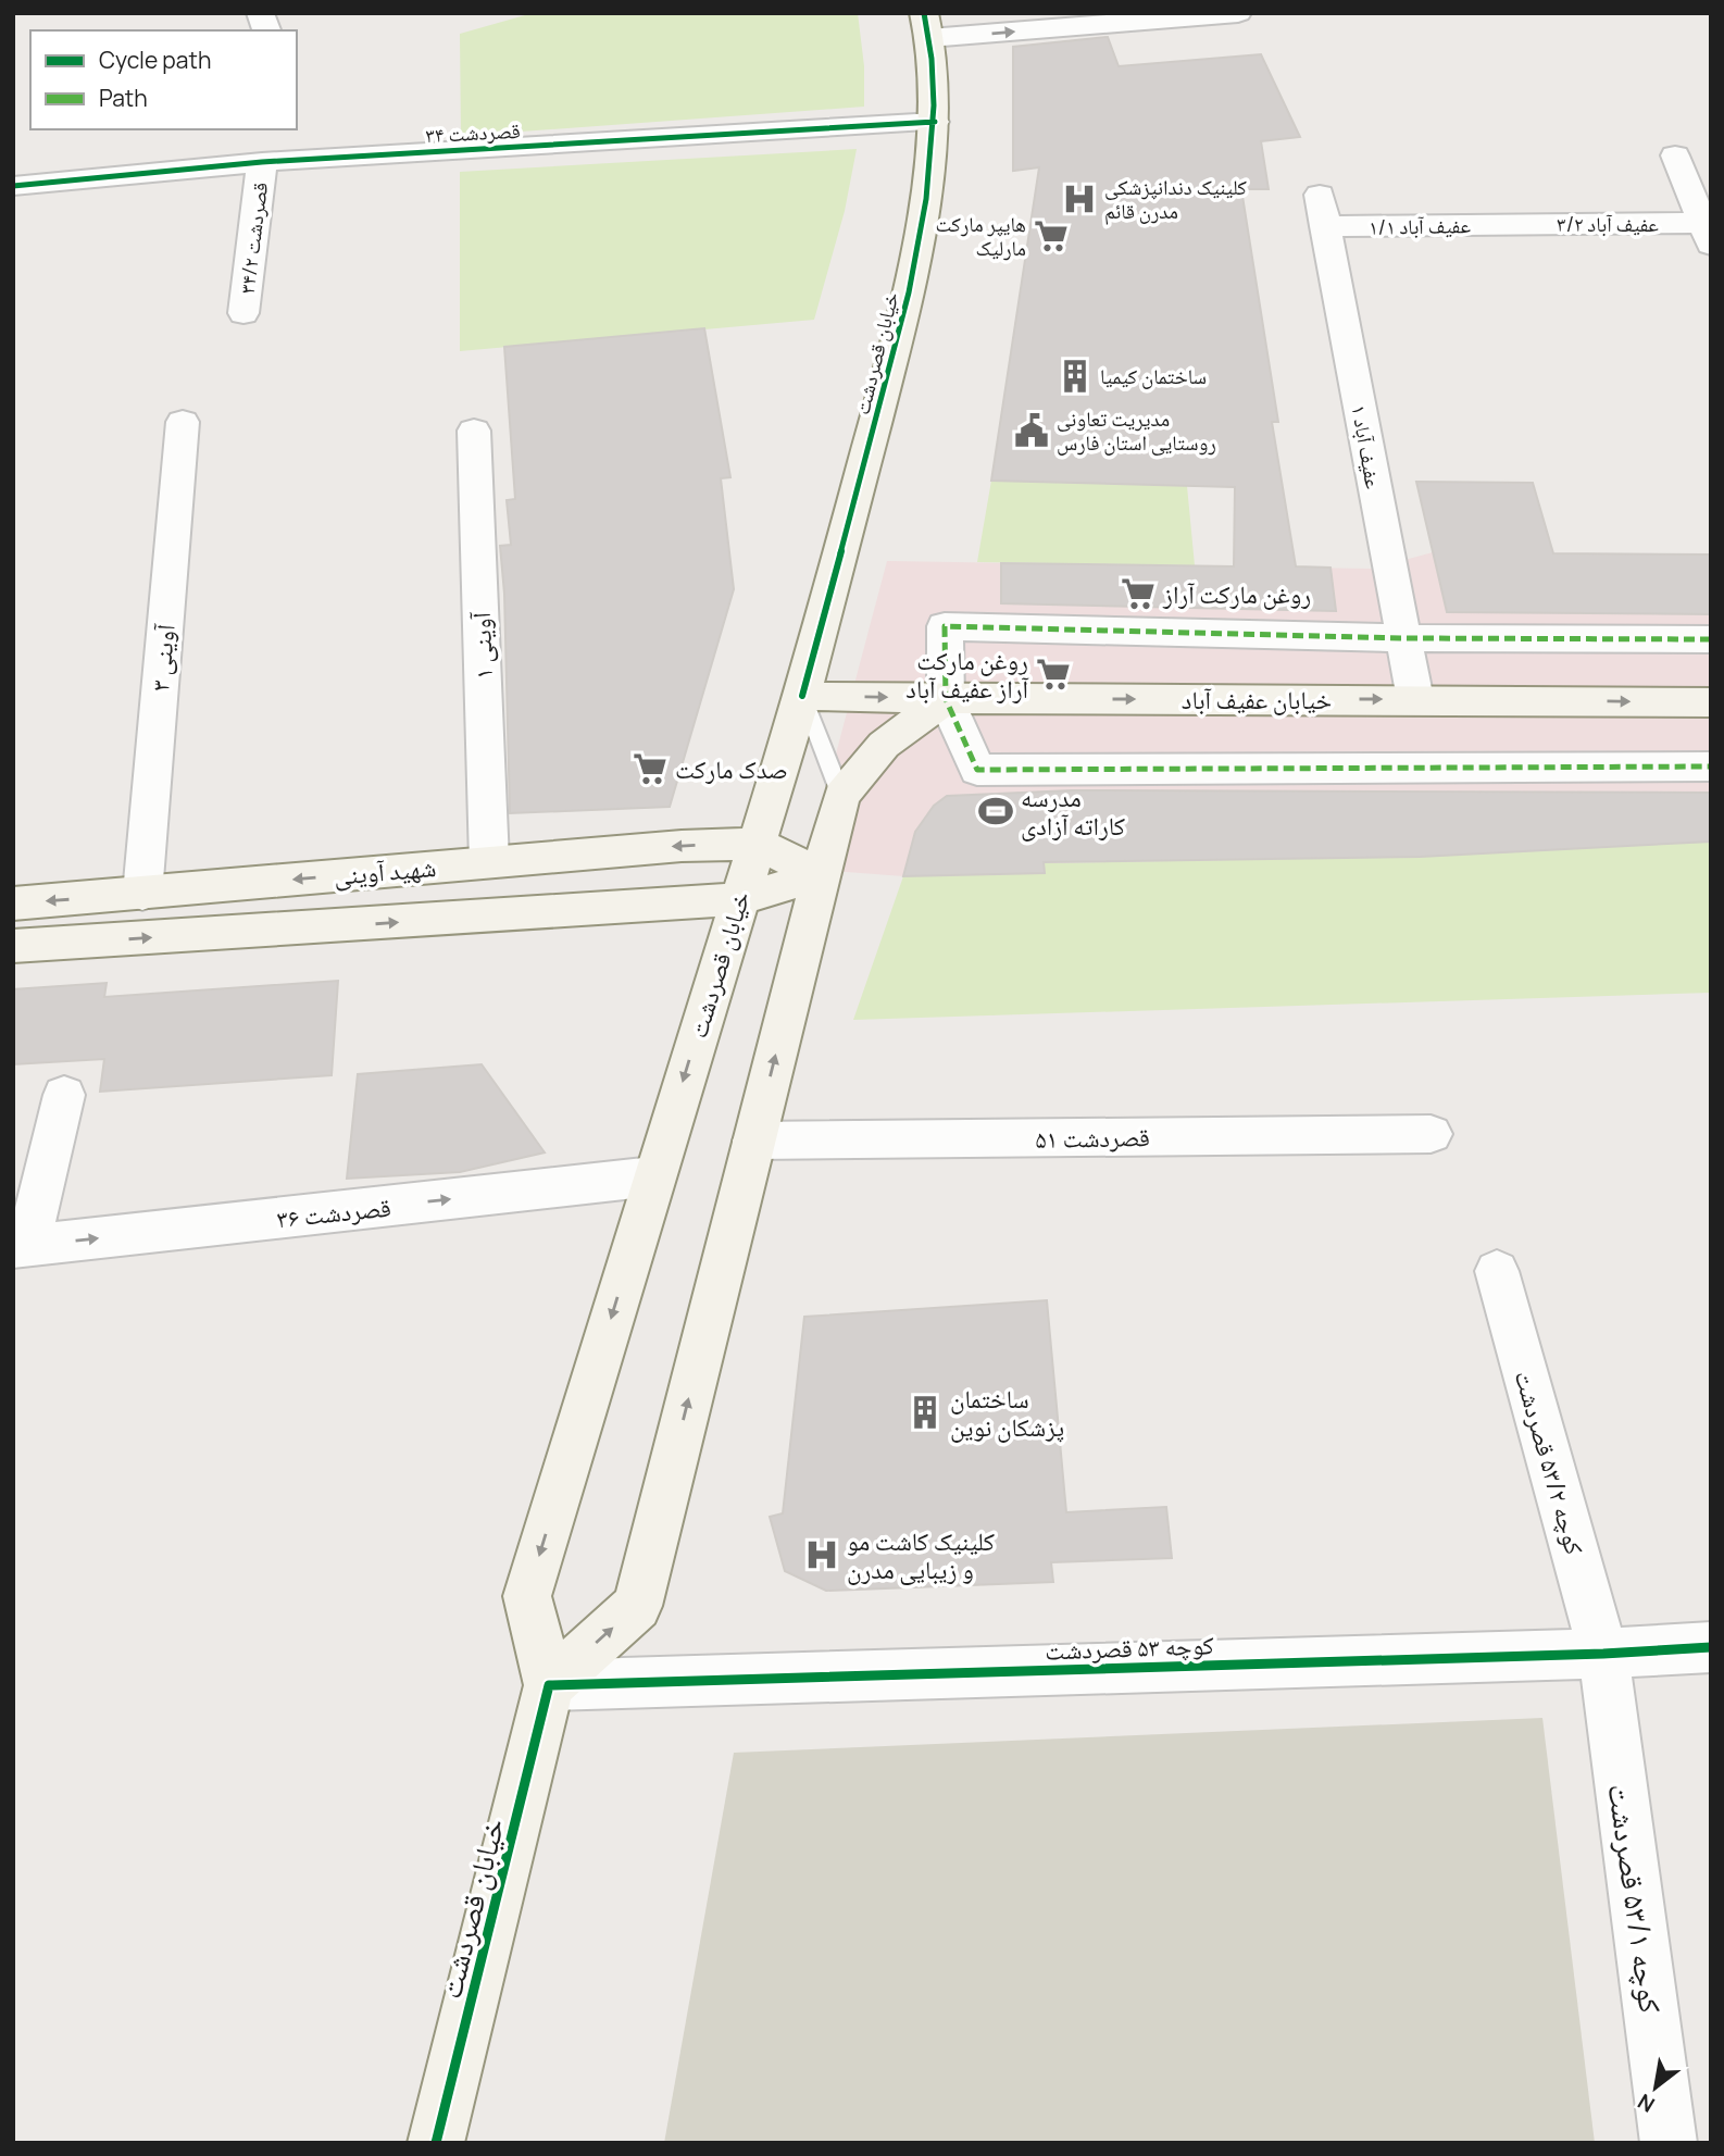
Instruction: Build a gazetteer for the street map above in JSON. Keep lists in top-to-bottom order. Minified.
{"streets":{"main road":["خیابان قصردشت","خیابان عفیف آباد","شهید آوینی"],"street":["قصردشت ۳۴","عفیف آباد ۳/۲","عفیف آباد ۱/۱","قصردشت ۳۴/۲","عفیف آباد ۱","۱ آوینی","۳ آوینی","۵۱ قصردشت","۳۶ قصردشت","کوچه ۵۳/۲ قصردشت","کوچه ۵۳ قصردشت","کوچه ۵۳/۱ قصردشت"]},"crossings":[["قصردشت ۳۴","قصردشت ۳۴/۲"],["قصردشت ۳۴","خیابان قصردشت"],["عفیف آباد ۳/۲","عفیف آباد ۱/۱"],["عفیف آباد ۱/۱","عفیف آباد ۱"],["خیابان قصردشت","خیابان عفیف آباد"],["خیابان قصردشت","شهید آوینی"],["خیابان قصردشت","۳۶ قصردشت"],["خیابان قصردشت","کوچه ۵۳ قصردشت"],["عفیف آباد ۱","خیابان عفیف آباد"],["۱ آوینی","شهید آوینی"],["۳ آوینی","شهید آوینی"],["کوچه ۵۳/۲ قصردشت","کوچه ۵۳ قصردشت"],["کوچه ۵۳/۲ قصردشت","کوچه ۵۳/۱ قصردشت"],["کوچه ۵۳ قصردشت","کوچه ۵۳/۱ قصردشت"]],"one_way":["خیابان عفیف آباد","۳۶ قصردشت"],"places":{"hospital":["کلینیک دندانپزشکی مدرن قائم","کلینیک کاشت مو و زیبایی مدرن"],"supermarket":["هایپر مارکت مارلیک","روغن مارکت آراز","روغن مارکت آراز عفیف آباد","صدک مارکت"],"building":["ساختمان کیمیا","ساختمان پزشکان نوین"],"public building":["مدیریت تعاونی روستایی استان فارس"],"sports":["مدرسه کاراته آزادی"]},"legend":["Cycle path","Path"],"north":"bottom left"}
